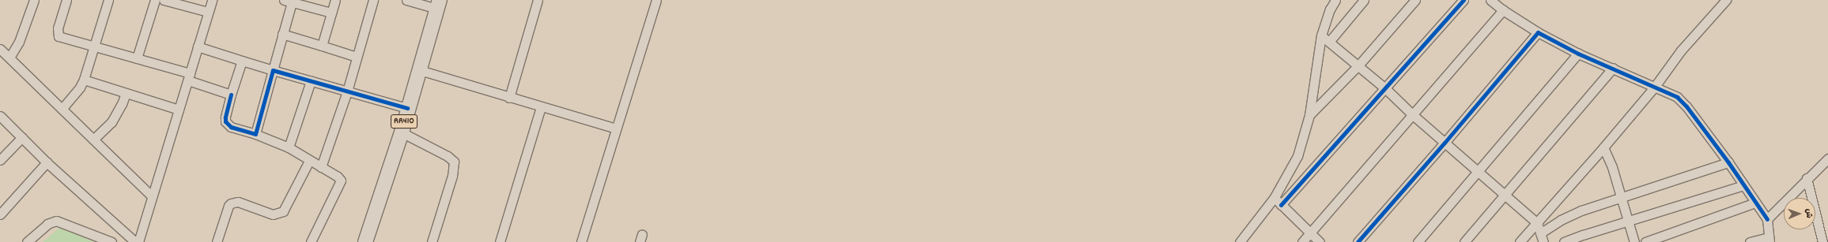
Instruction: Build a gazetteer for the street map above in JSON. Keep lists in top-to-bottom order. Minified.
{"streets":{"highway":["RR410"]},"north":"right"}
